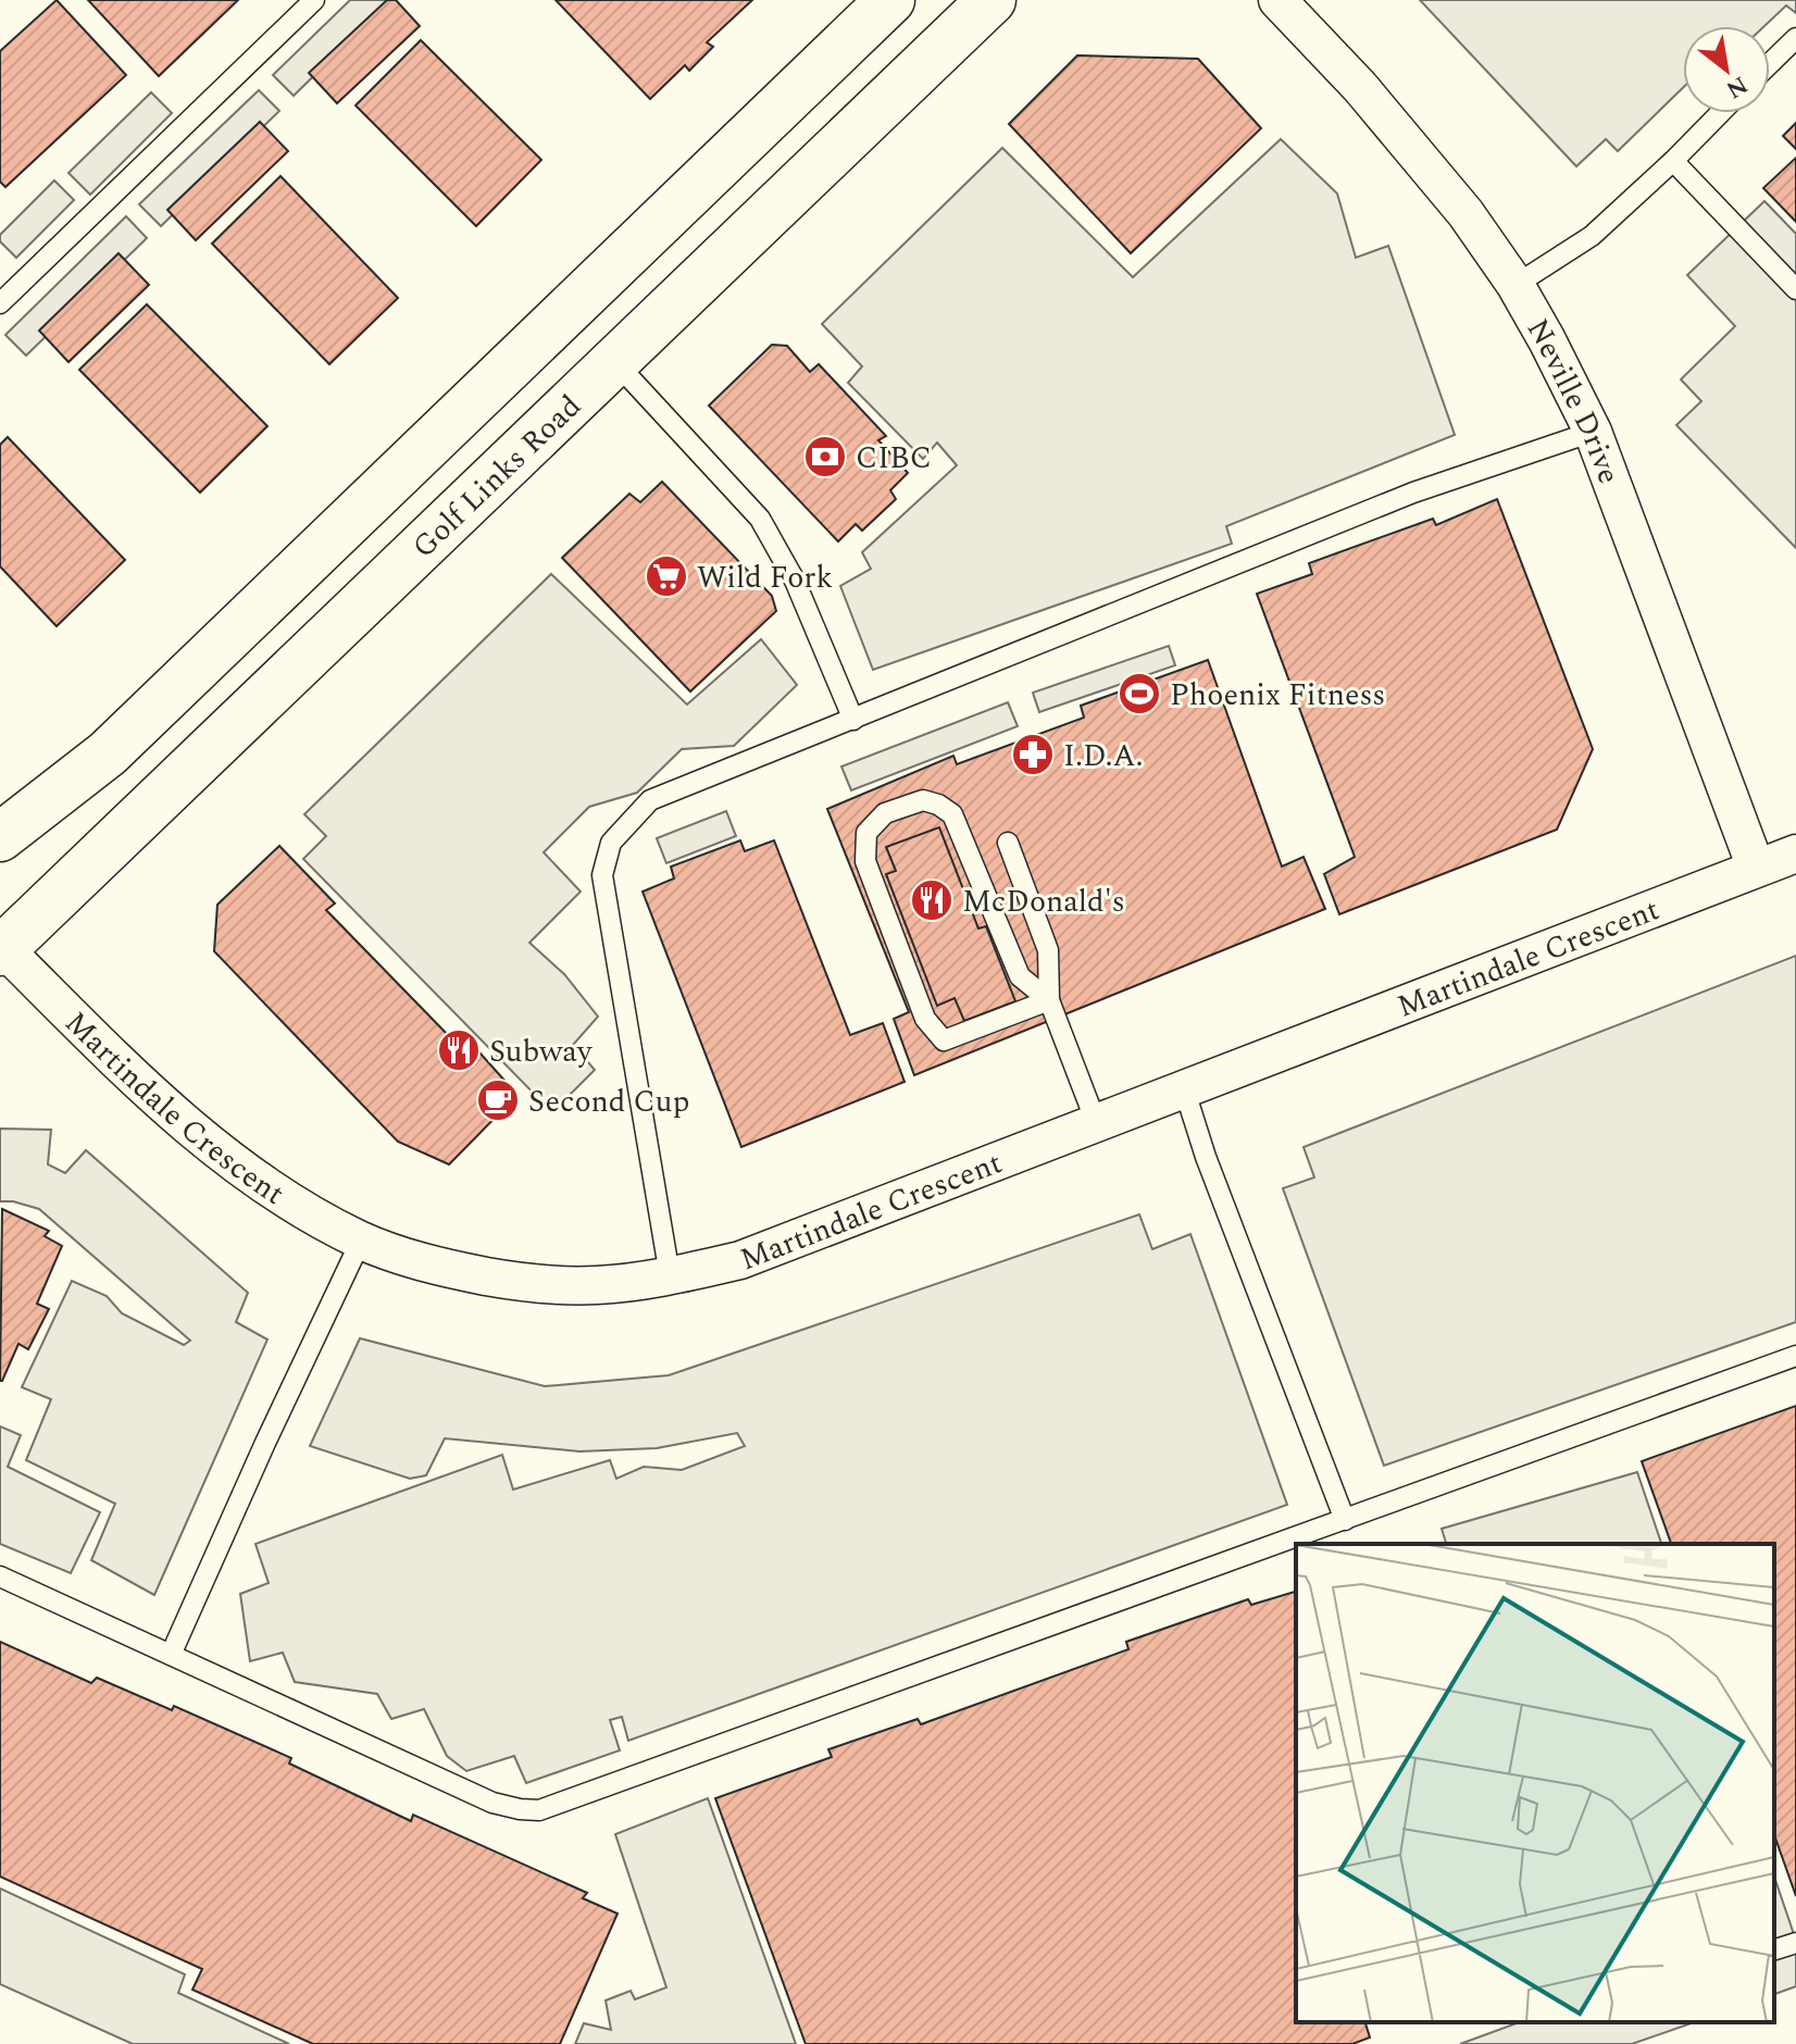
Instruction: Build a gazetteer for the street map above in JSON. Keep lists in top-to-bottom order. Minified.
{"streets":{"main road":["Golf Links Road"],"street":["Neville Drive","Martindale Crescent"]},"crossings":[["Neville Drive","Martindale Crescent"],["Golf Links Road","Martindale Crescent"]],"places":{"bank":["CIBC"],"supermarket":["Wild Fork"],"sports":["Phoenix Fitness"],"pharmacy":["I.D.A."],"restaurant":["McDonald's","Subway"],"cafe":["Second Cup"]},"north":"bottom right"}
